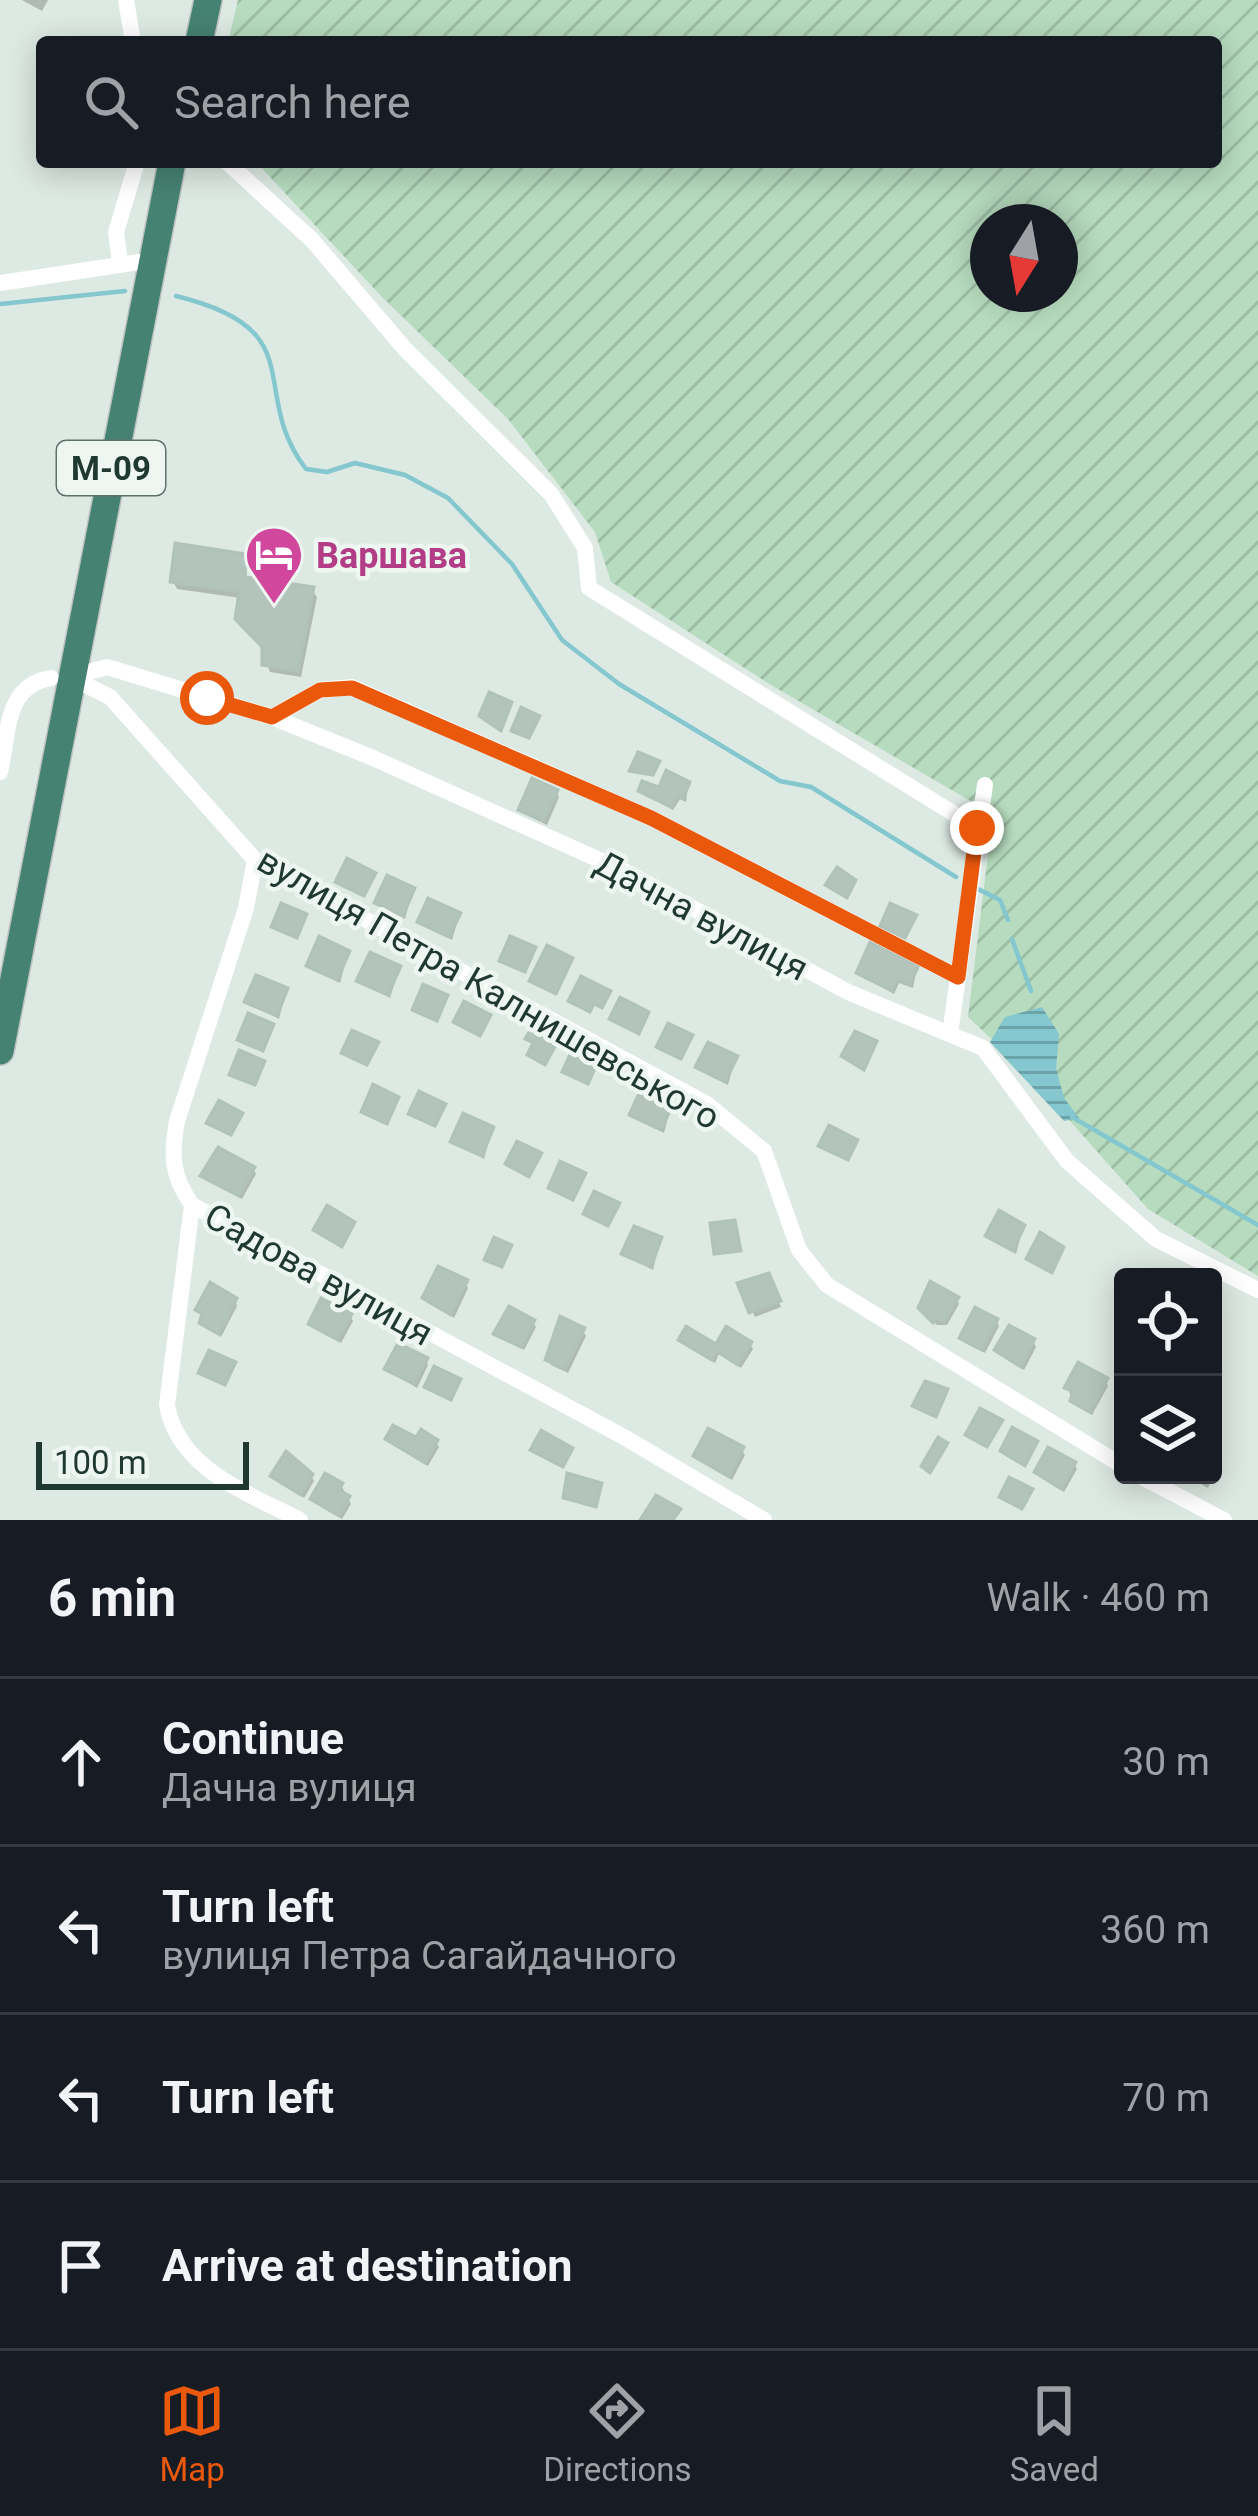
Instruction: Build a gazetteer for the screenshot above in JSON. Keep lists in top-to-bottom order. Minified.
{"streets":{"highway":["М-09"],"street":["Дачна вулиця","вулиця Петра Калнишевського","Садова вулиця"]},"crossings":[["М-09","Дачна вулиця"],["М-09","вулиця Петра Калнишевського"],["Дачна вулиця","вулиця Петра Калнишевського"],["вулиця Петра Калнишевського","Садова вулиця"]],"places":{"hotel":["Варшава"]},"scale_bar":"100 m","north":"bottom","page":{"search":"Search here","scale":"100 m","heading":["6 min","Walk · 460 m"],"list":[["Continue","Дачна вулиця","30 m"],["Turn left","вулиця Петра Сагайдачного","360 m"],["Turn left","70 m"],"Arrive at destination"],"nav":["Map","Directions","Saved"]}}
